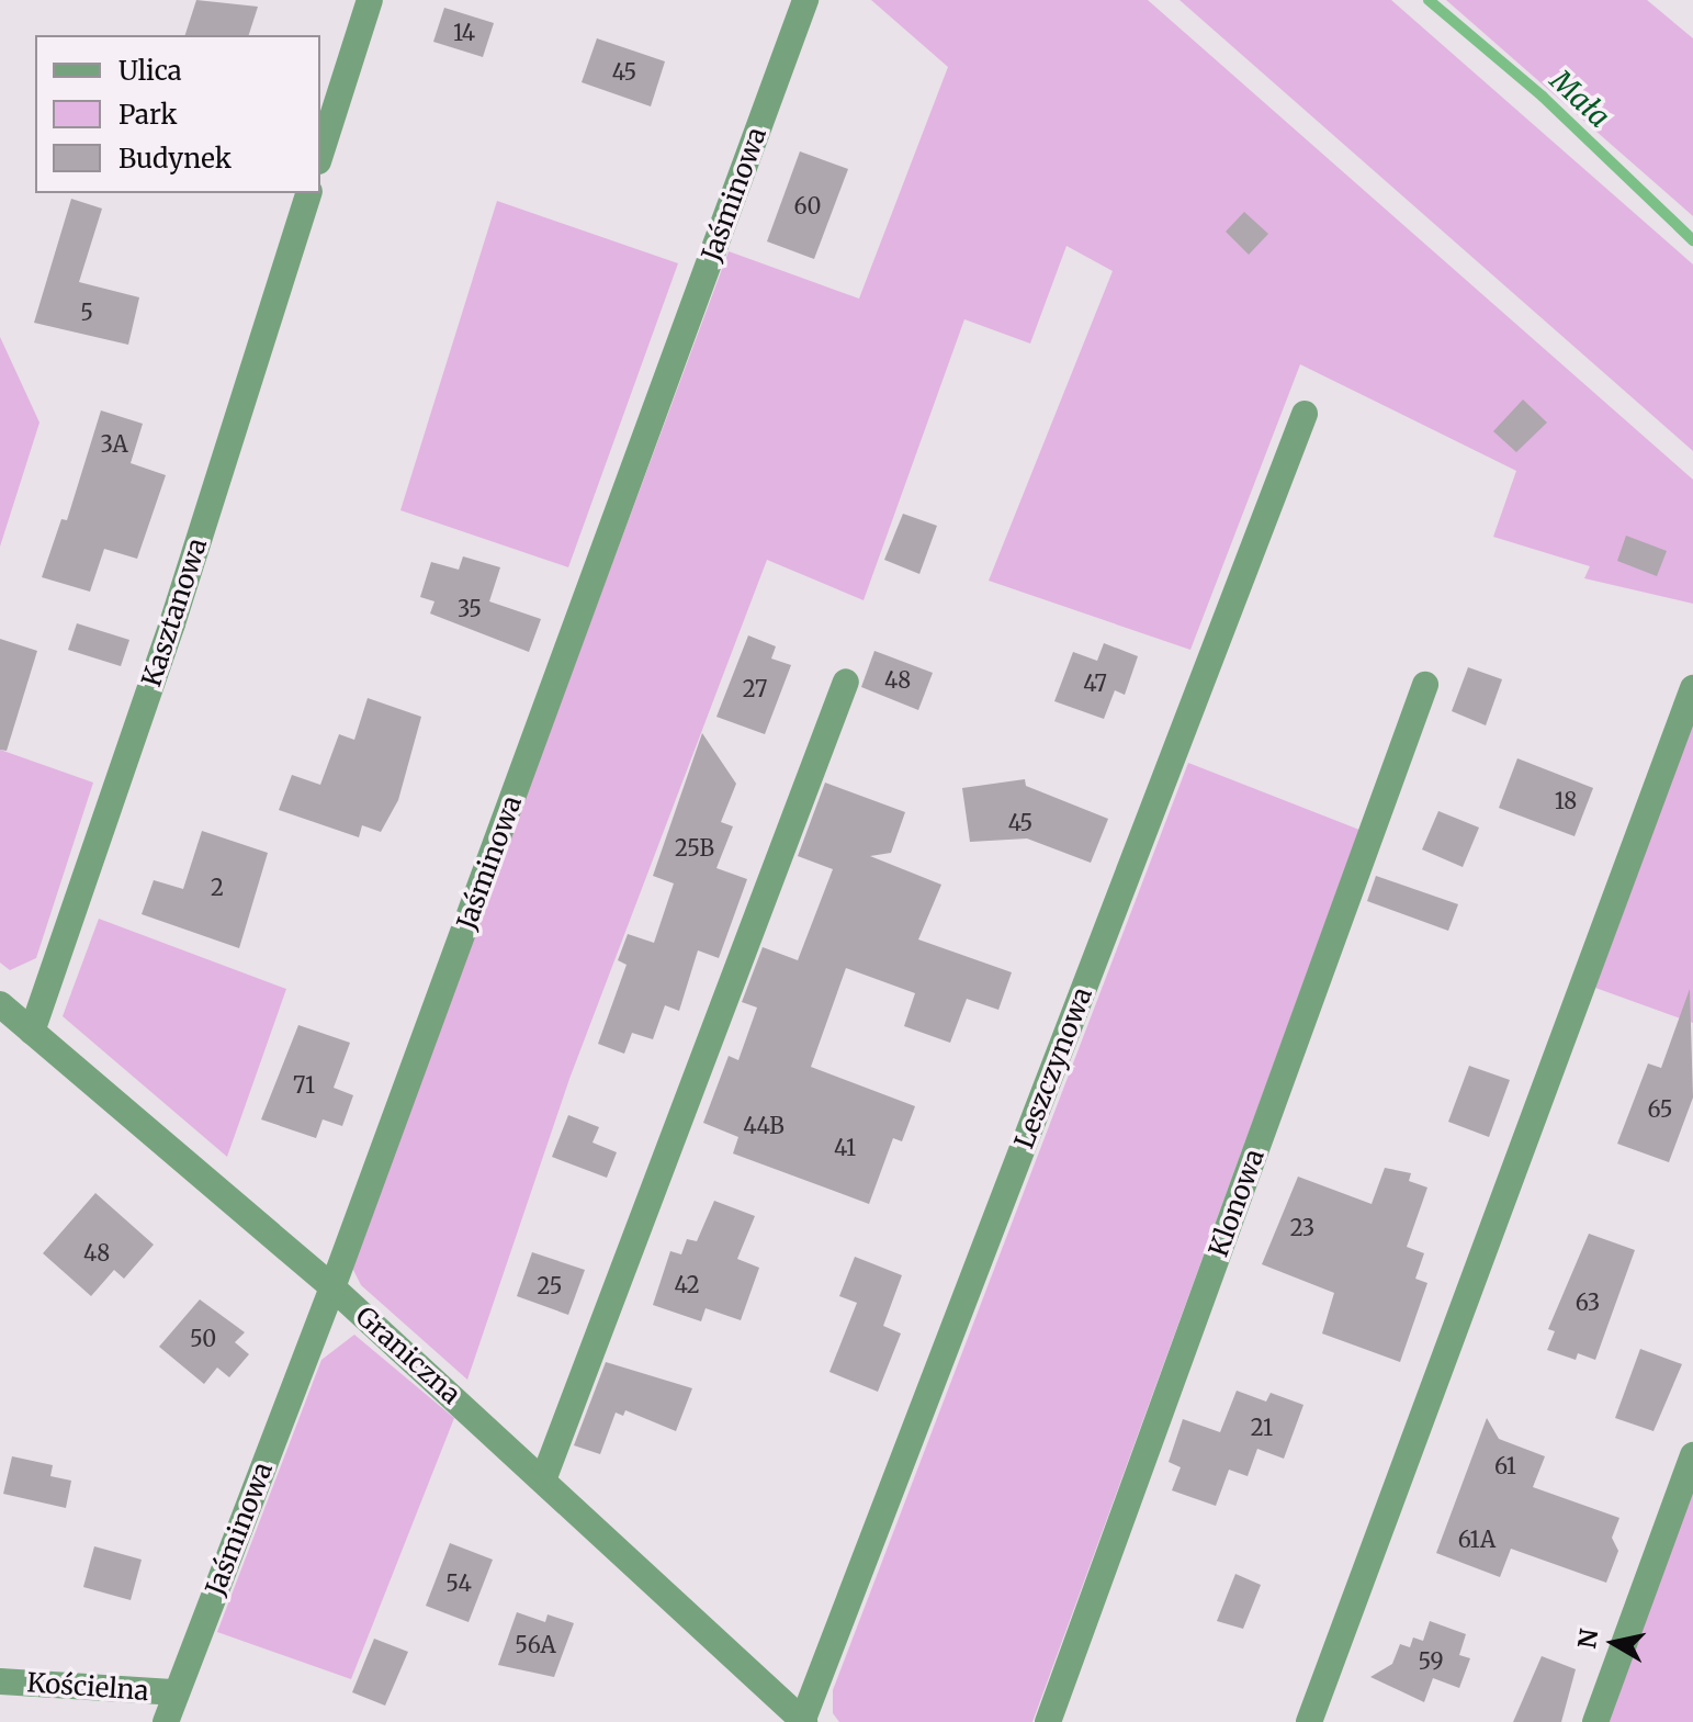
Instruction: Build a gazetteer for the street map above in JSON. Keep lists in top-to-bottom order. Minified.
{"streets":{"street":["Jaśminowa","Kasztanowa","Leszczynowa","Klonowa","Graniczna","Kościelna"]},"crossings":[["Jaśminowa","Graniczna"],["Jaśminowa","Kościelna"],["Kasztanowa","Graniczna"],["Leszczynowa","Graniczna"]],"water":["Mała"],"house_numbers":["14","45","60","5","3A","35","48","47","27","18","45","25B","2","71","65","44B","41","23","48","42","25","63","50","21","61","61A","54","56A","59"],"legend":["Ulica","Park","Budynek"],"north":"left"}
